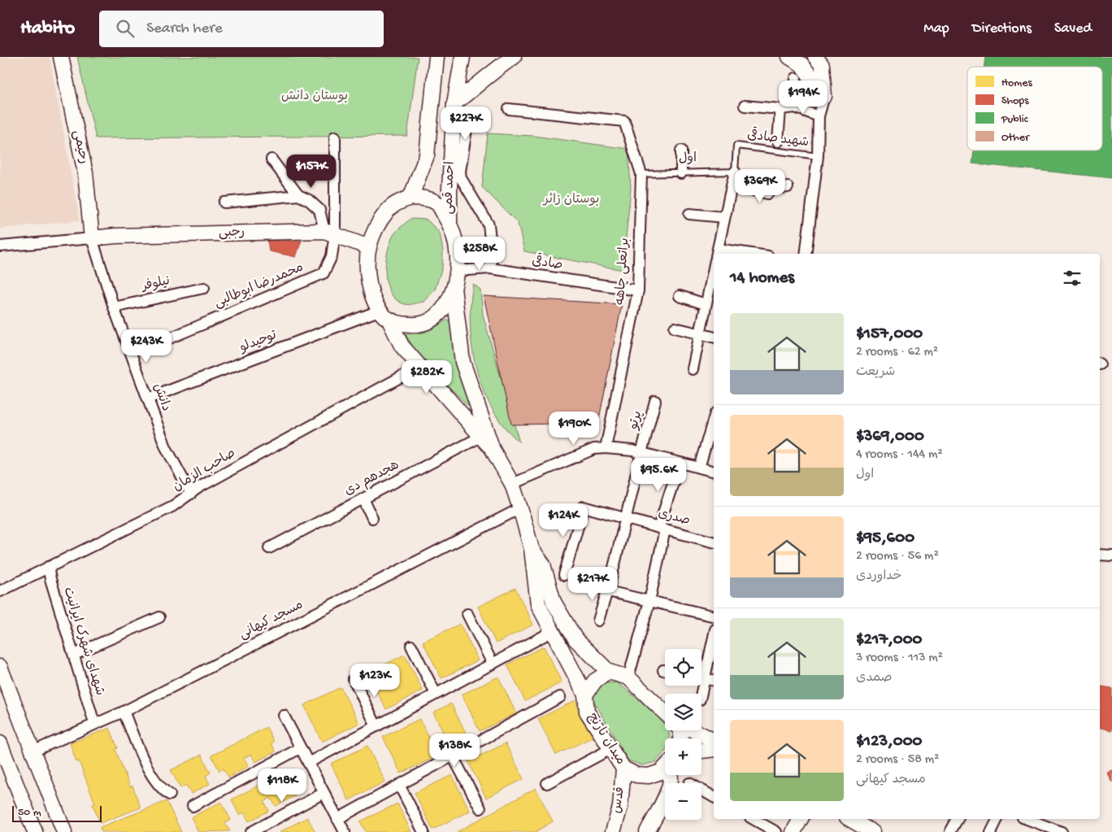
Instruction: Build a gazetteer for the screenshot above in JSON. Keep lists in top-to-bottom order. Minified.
{"streets":{"street":["رحیمی","احمد قمی","رجبی","صادقی","براتعلی چاهه","نیلوفر","محمدرضا ابوطالبی","توحیدلو","دانش","پرتو","صاحب الزمان","هجدهم دی","صدری","مسجد کیهانی","شهدای شهرک ایرانیت","میدان نارنج","قدس"],"lane":["شهید صادقی","اول"]},"crossings":[["شهید صادقی","اول"],["رحیمی","رجبی"],["رحیمی","دانش"],["اول","براتعلی چاهه"],["احمد قمی","رجبی"],["احمد قمی","صادقی"],["احمد قمی","توحیدلو"],["رجبی","صادقی"],["رجبی","محمدرضا ابوطالبی"],["رجبی","توحیدلو"],["رجبی","دانش"],["صادقی","براتعلی چاهه"],["صادقی","توحیدلو"],["نیلوفر","دانش"],["توحیدلو","دانش"],["دانش","صاحب الزمان"],["پرتو","صدری"],["صاحب الزمان","شهدای شهرک ایرانیت"],["مسجد کیهانی","شهدای شهرک ایرانیت"],["میدان نارنج","قدس"]],"parks":["بوستان دانش","بوستان زائر"],"legend":["Homes","Shops","Public","Other"],"scale_bar":"50 m","page":{"header":"Habito","search":"Search here","nav":["Map","Directions","Saved"],"price":["$194K","$227K","$157K","$369K","$258K","$243K","$282K","$190K","$95.6K","$124K","$217K","$123K","$138K","$118K"],"heading":"14 homes","list":[{"name":"$157,000","note":"2 rooms · 62 m² · شریعت"},{"name":"$369,000","note":"4 rooms · 144 m² · اول"},{"name":"$95,600","note":"2 rooms · 56 m² · خداوردی"},{"name":"$217,000","note":"3 rooms · 113 m² · صمدی"},{"name":"$123,000","note":"2 rooms · 58 m² · مسجد کیهانی"}],"map_buttons":["+","−"],"scale":"50 m"}}
